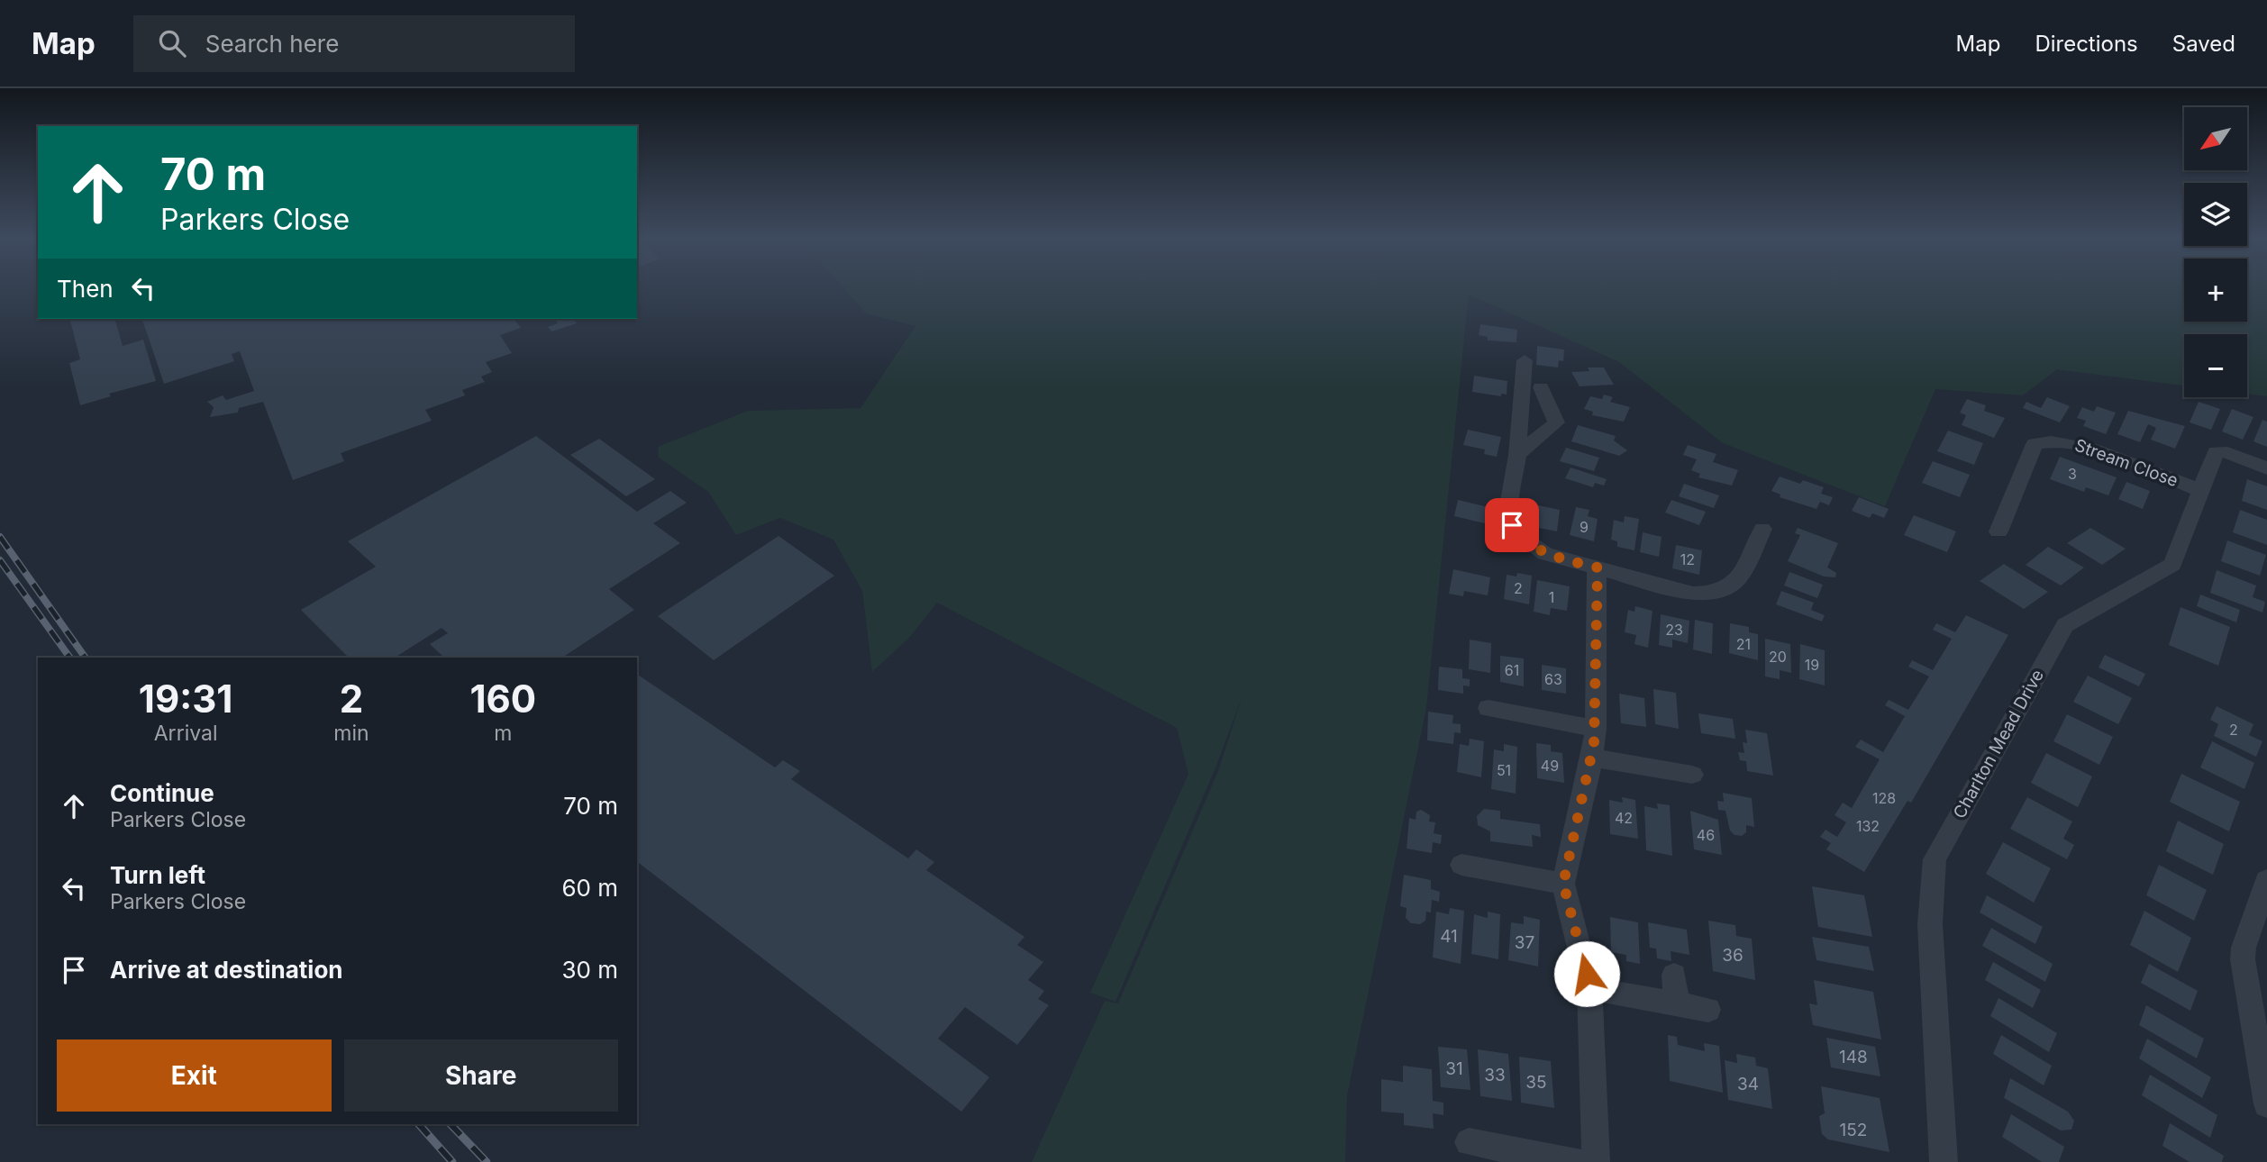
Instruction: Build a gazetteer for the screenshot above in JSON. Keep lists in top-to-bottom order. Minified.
{"streets":{"street":["Stream Close","Charlton Mead Drive"]},"crossings":[["Stream Close","Charlton Mead Drive"]],"house_numbers":["3","9","12","2","1","23","21","20","19","61","63","2","49","51","128","42","132","46","41","37","36","148","31","33","35","34","152"],"north":"bottom left","page":{"header":"Map","search":"Search here","nav":["Map","Directions","Saved"],"map_buttons":["+","−"],"turn":["70 m","Parkers Close"],"then":"Then","eta":["19:31","Arrival","2","min","160","m"],"list":[{"name":"Continue","note":"Parkers Close","value":"70 m"},{"name":"Turn left","note":"Parkers Close","value":"60 m"},{"name":"Arrive at destination","value":"30 m"}],"buttons":["Exit","Share"]}}
